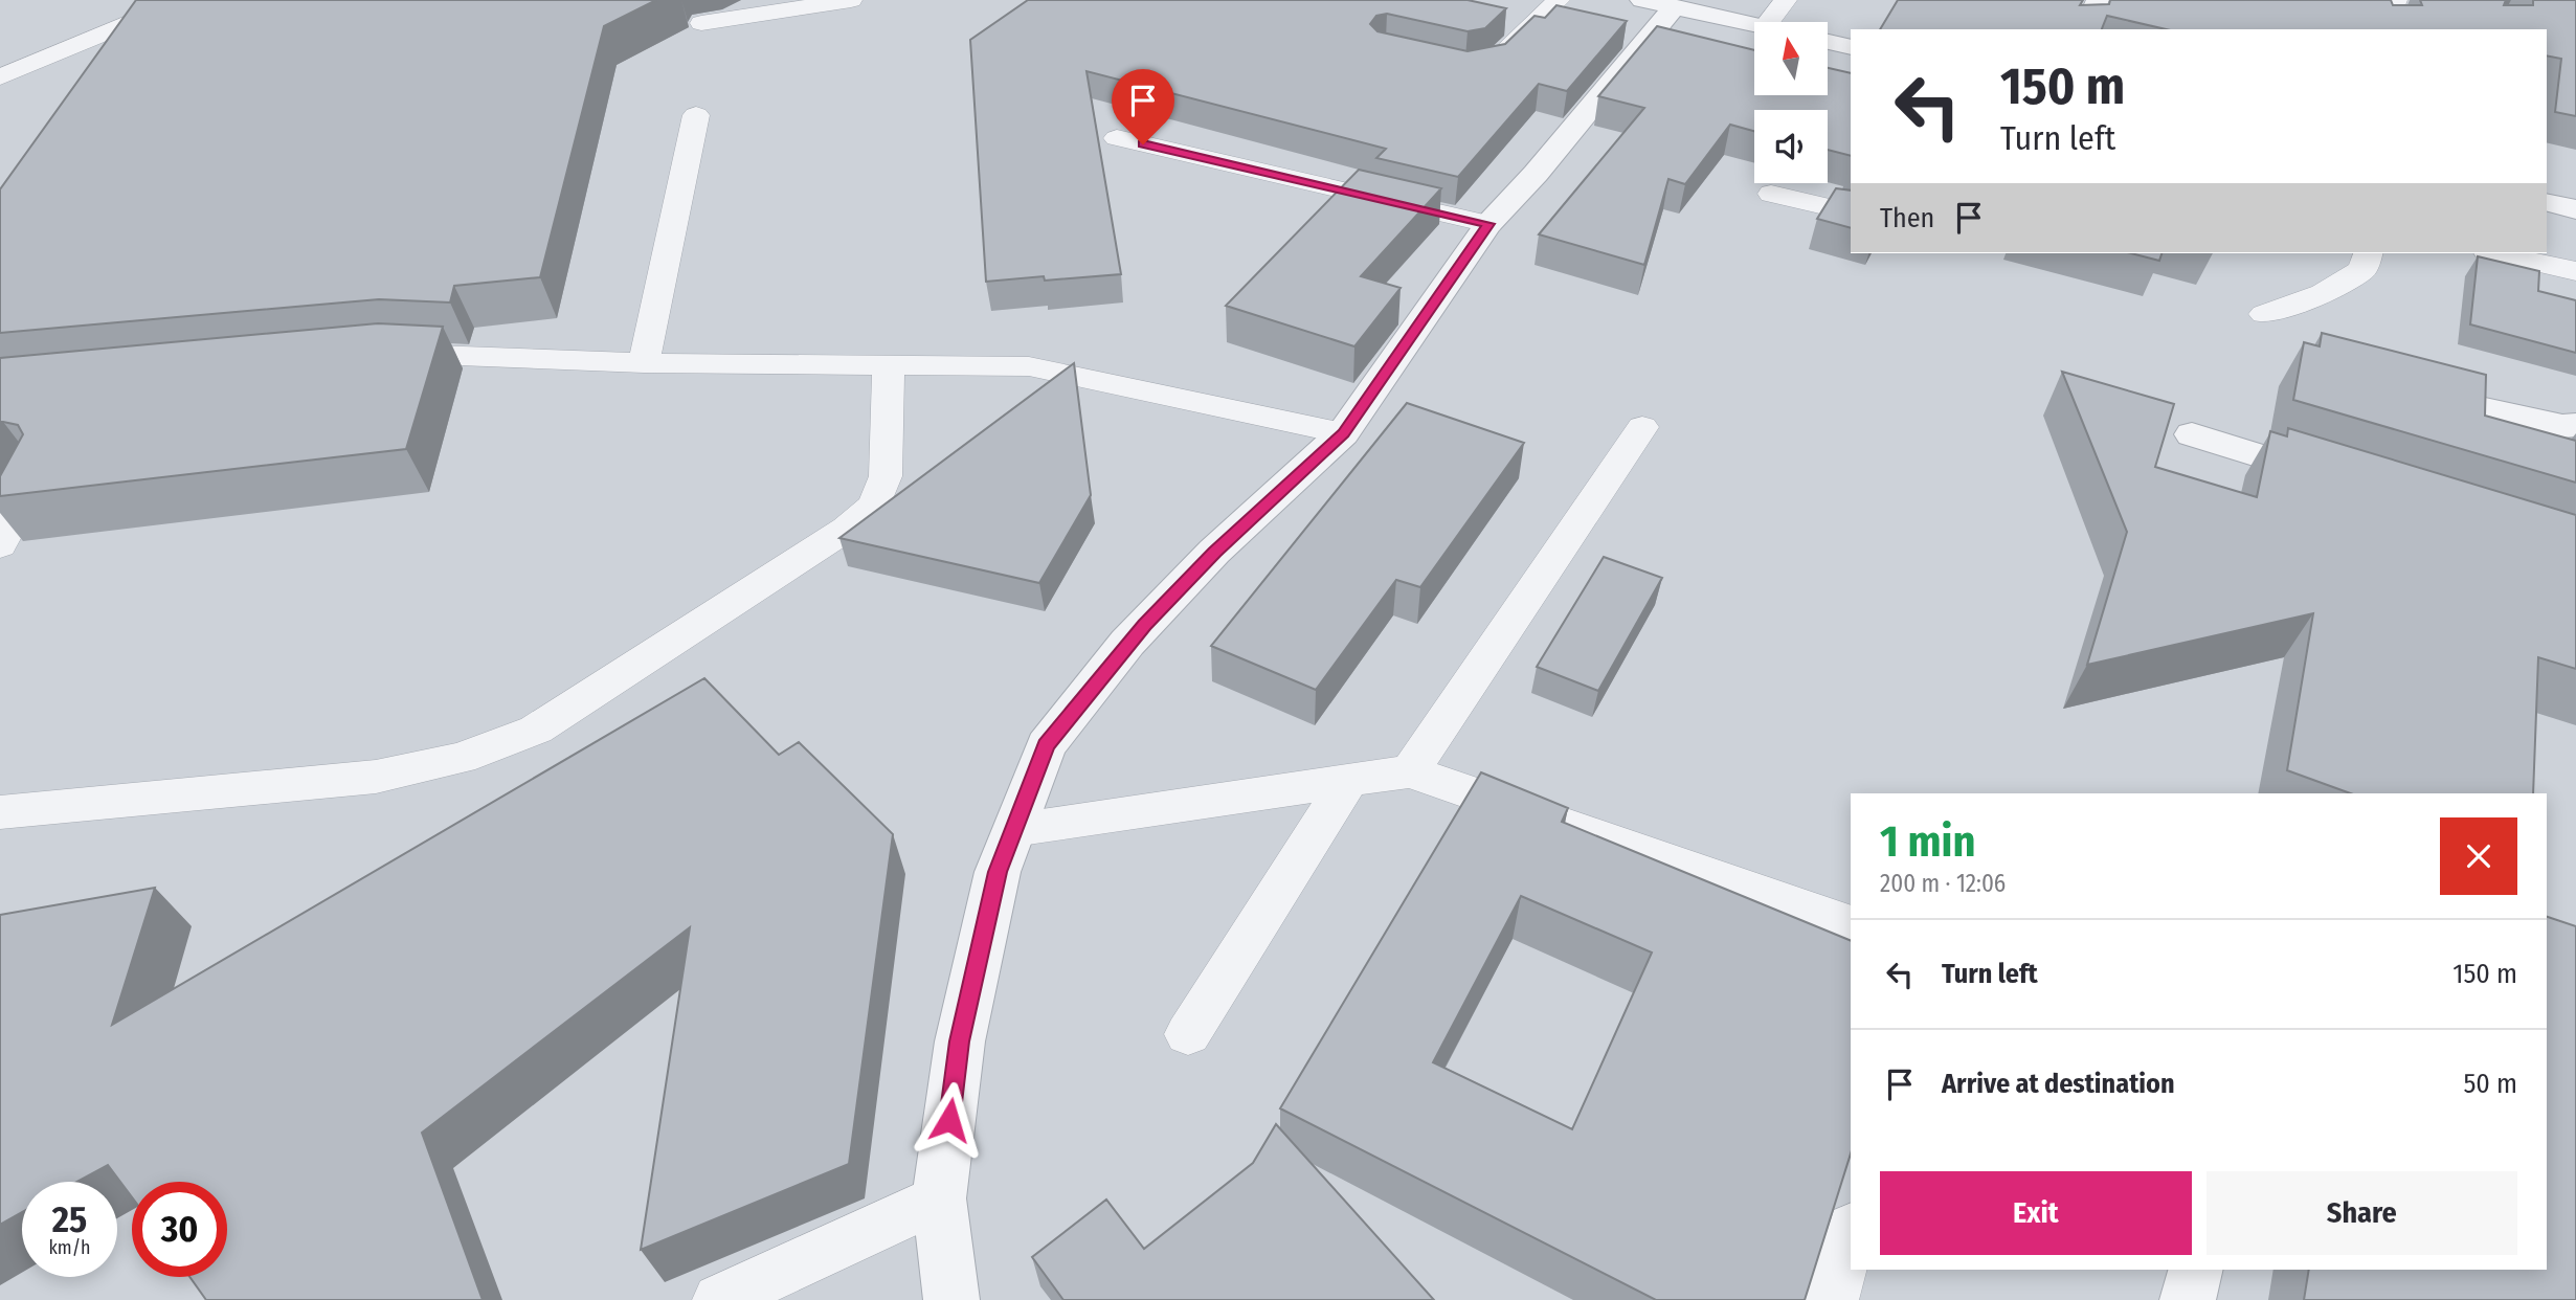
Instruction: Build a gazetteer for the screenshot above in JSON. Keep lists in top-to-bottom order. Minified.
{"north":"top","page":{"turn":["150 m","Turn left"],"then":"Then","heading":["1 min","200 m · 12:06"],"list":[{"name":"Turn left","value":"150 m"},{"name":"Arrive at destination","value":"50 m"}],"buttons":["Exit","Share"],"speed":"25 km/h","limit":"30"}}
